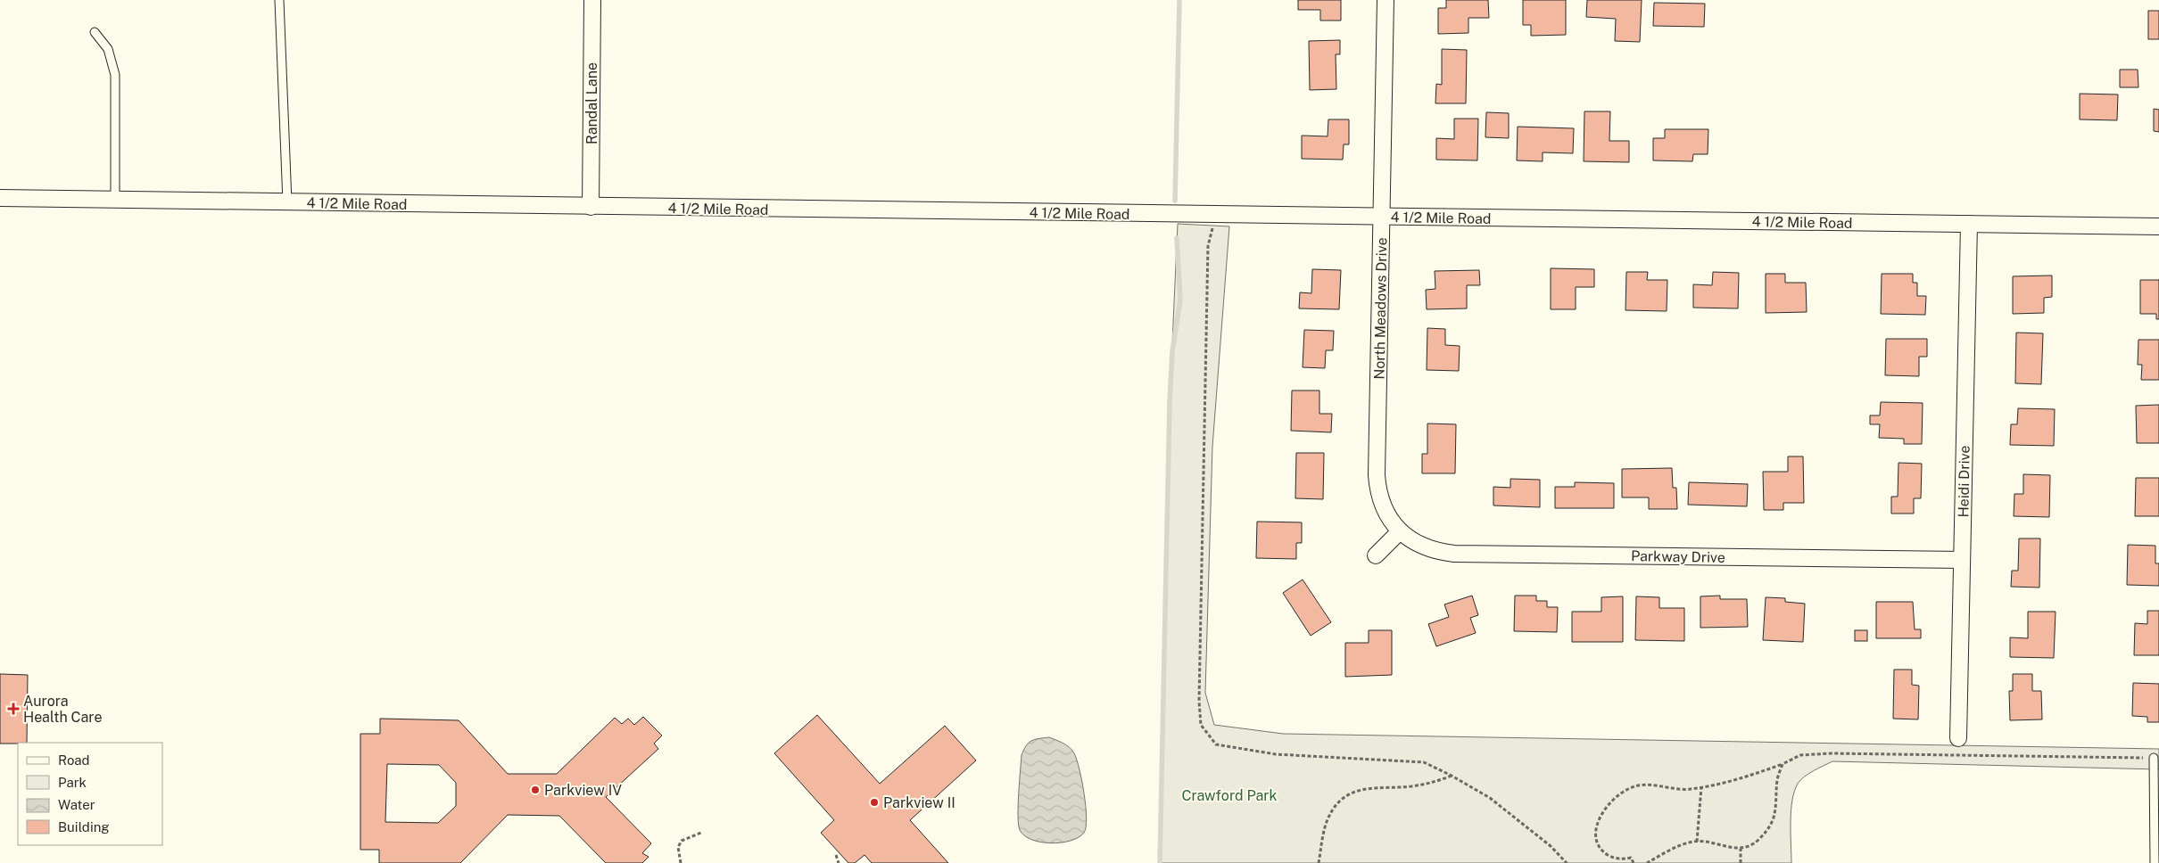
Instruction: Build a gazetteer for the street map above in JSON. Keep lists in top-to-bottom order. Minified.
{"streets":{"street":["Randal Lane","4 1/2 Mile Road","North Meadows Drive","Heidi Drive","Parkway Drive"]},"crossings":[["Randal Lane","4 1/2 Mile Road"],["4 1/2 Mile Road","North Meadows Drive"],["4 1/2 Mile Road","Heidi Drive"],["North Meadows Drive","Parkway Drive"],["Heidi Drive","Parkway Drive"]],"parks":["Crawford Park"],"places":{"health":["Aurora Health Care"],"other":["Parkview IV","Parkview II"]},"legend":["Road","Park","Water","Building"]}
